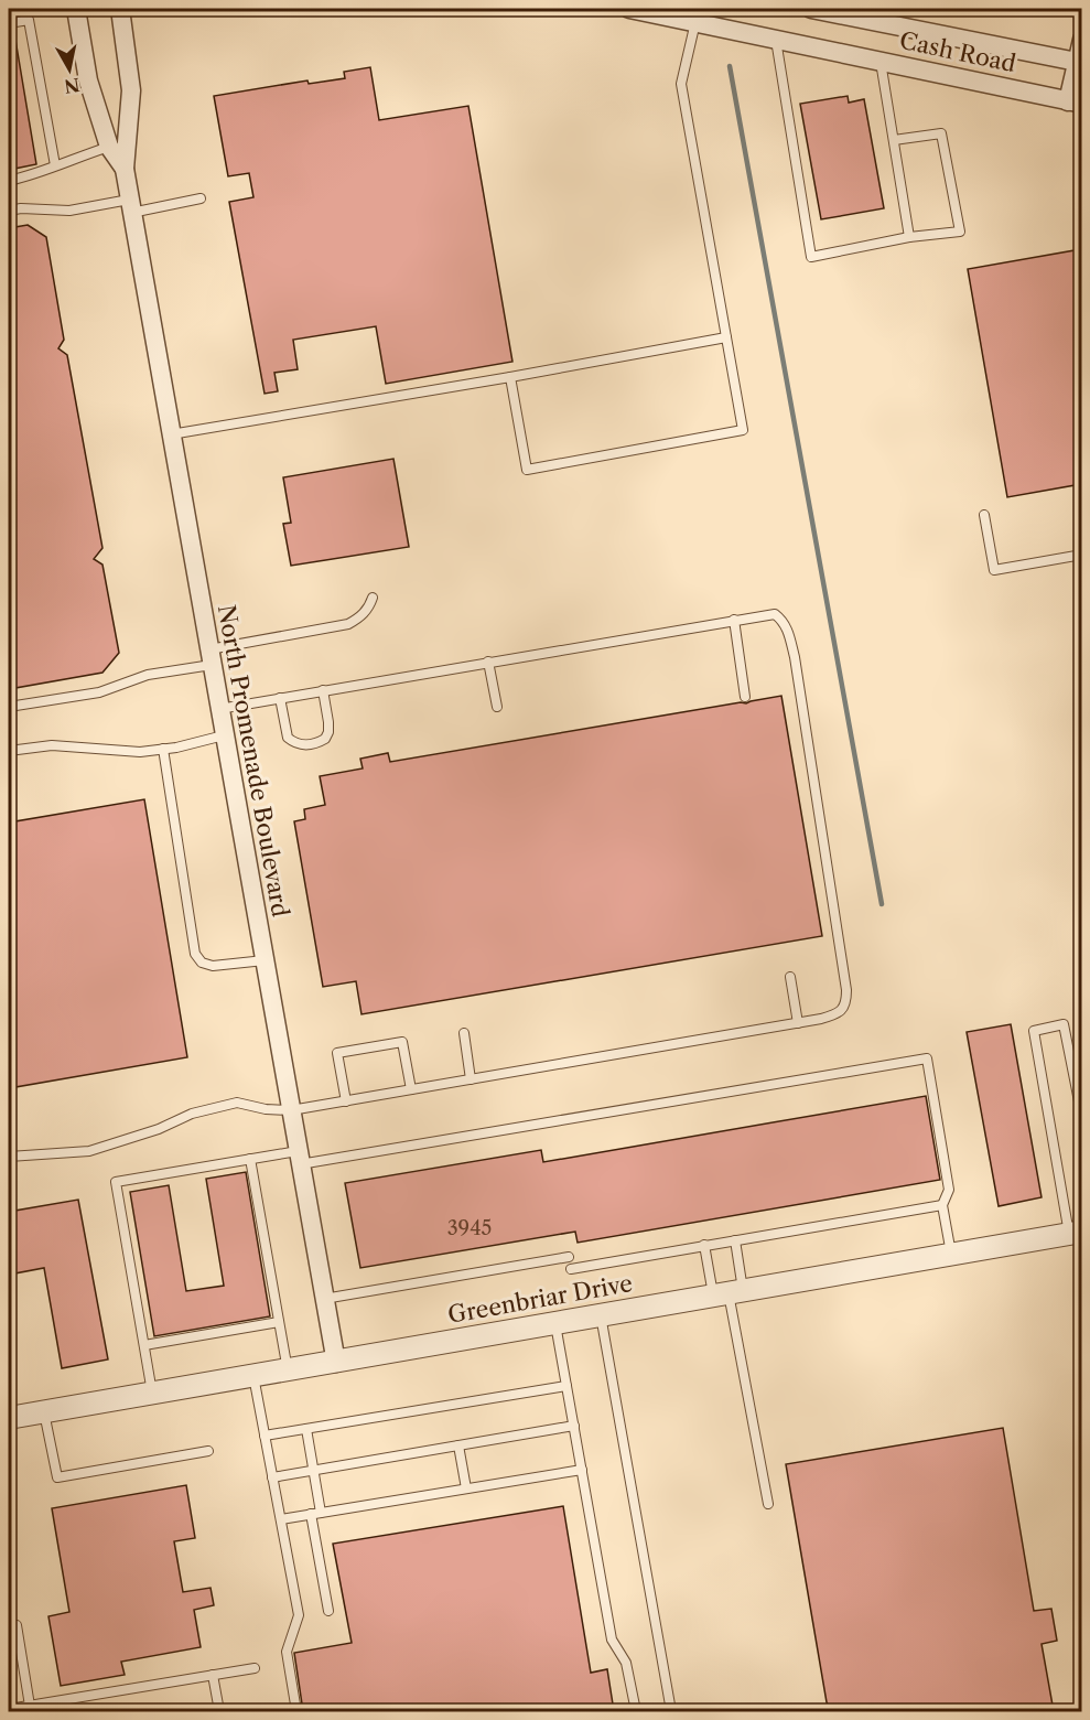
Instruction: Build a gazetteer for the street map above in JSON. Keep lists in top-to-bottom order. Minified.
{"streets":{"street":["Cash Road","North Promenade Boulevard","Greenbriar Drive"]},"crossings":[["North Promenade Boulevard","Greenbriar Drive"]],"house_numbers":["3945"],"north":"bottom"}
